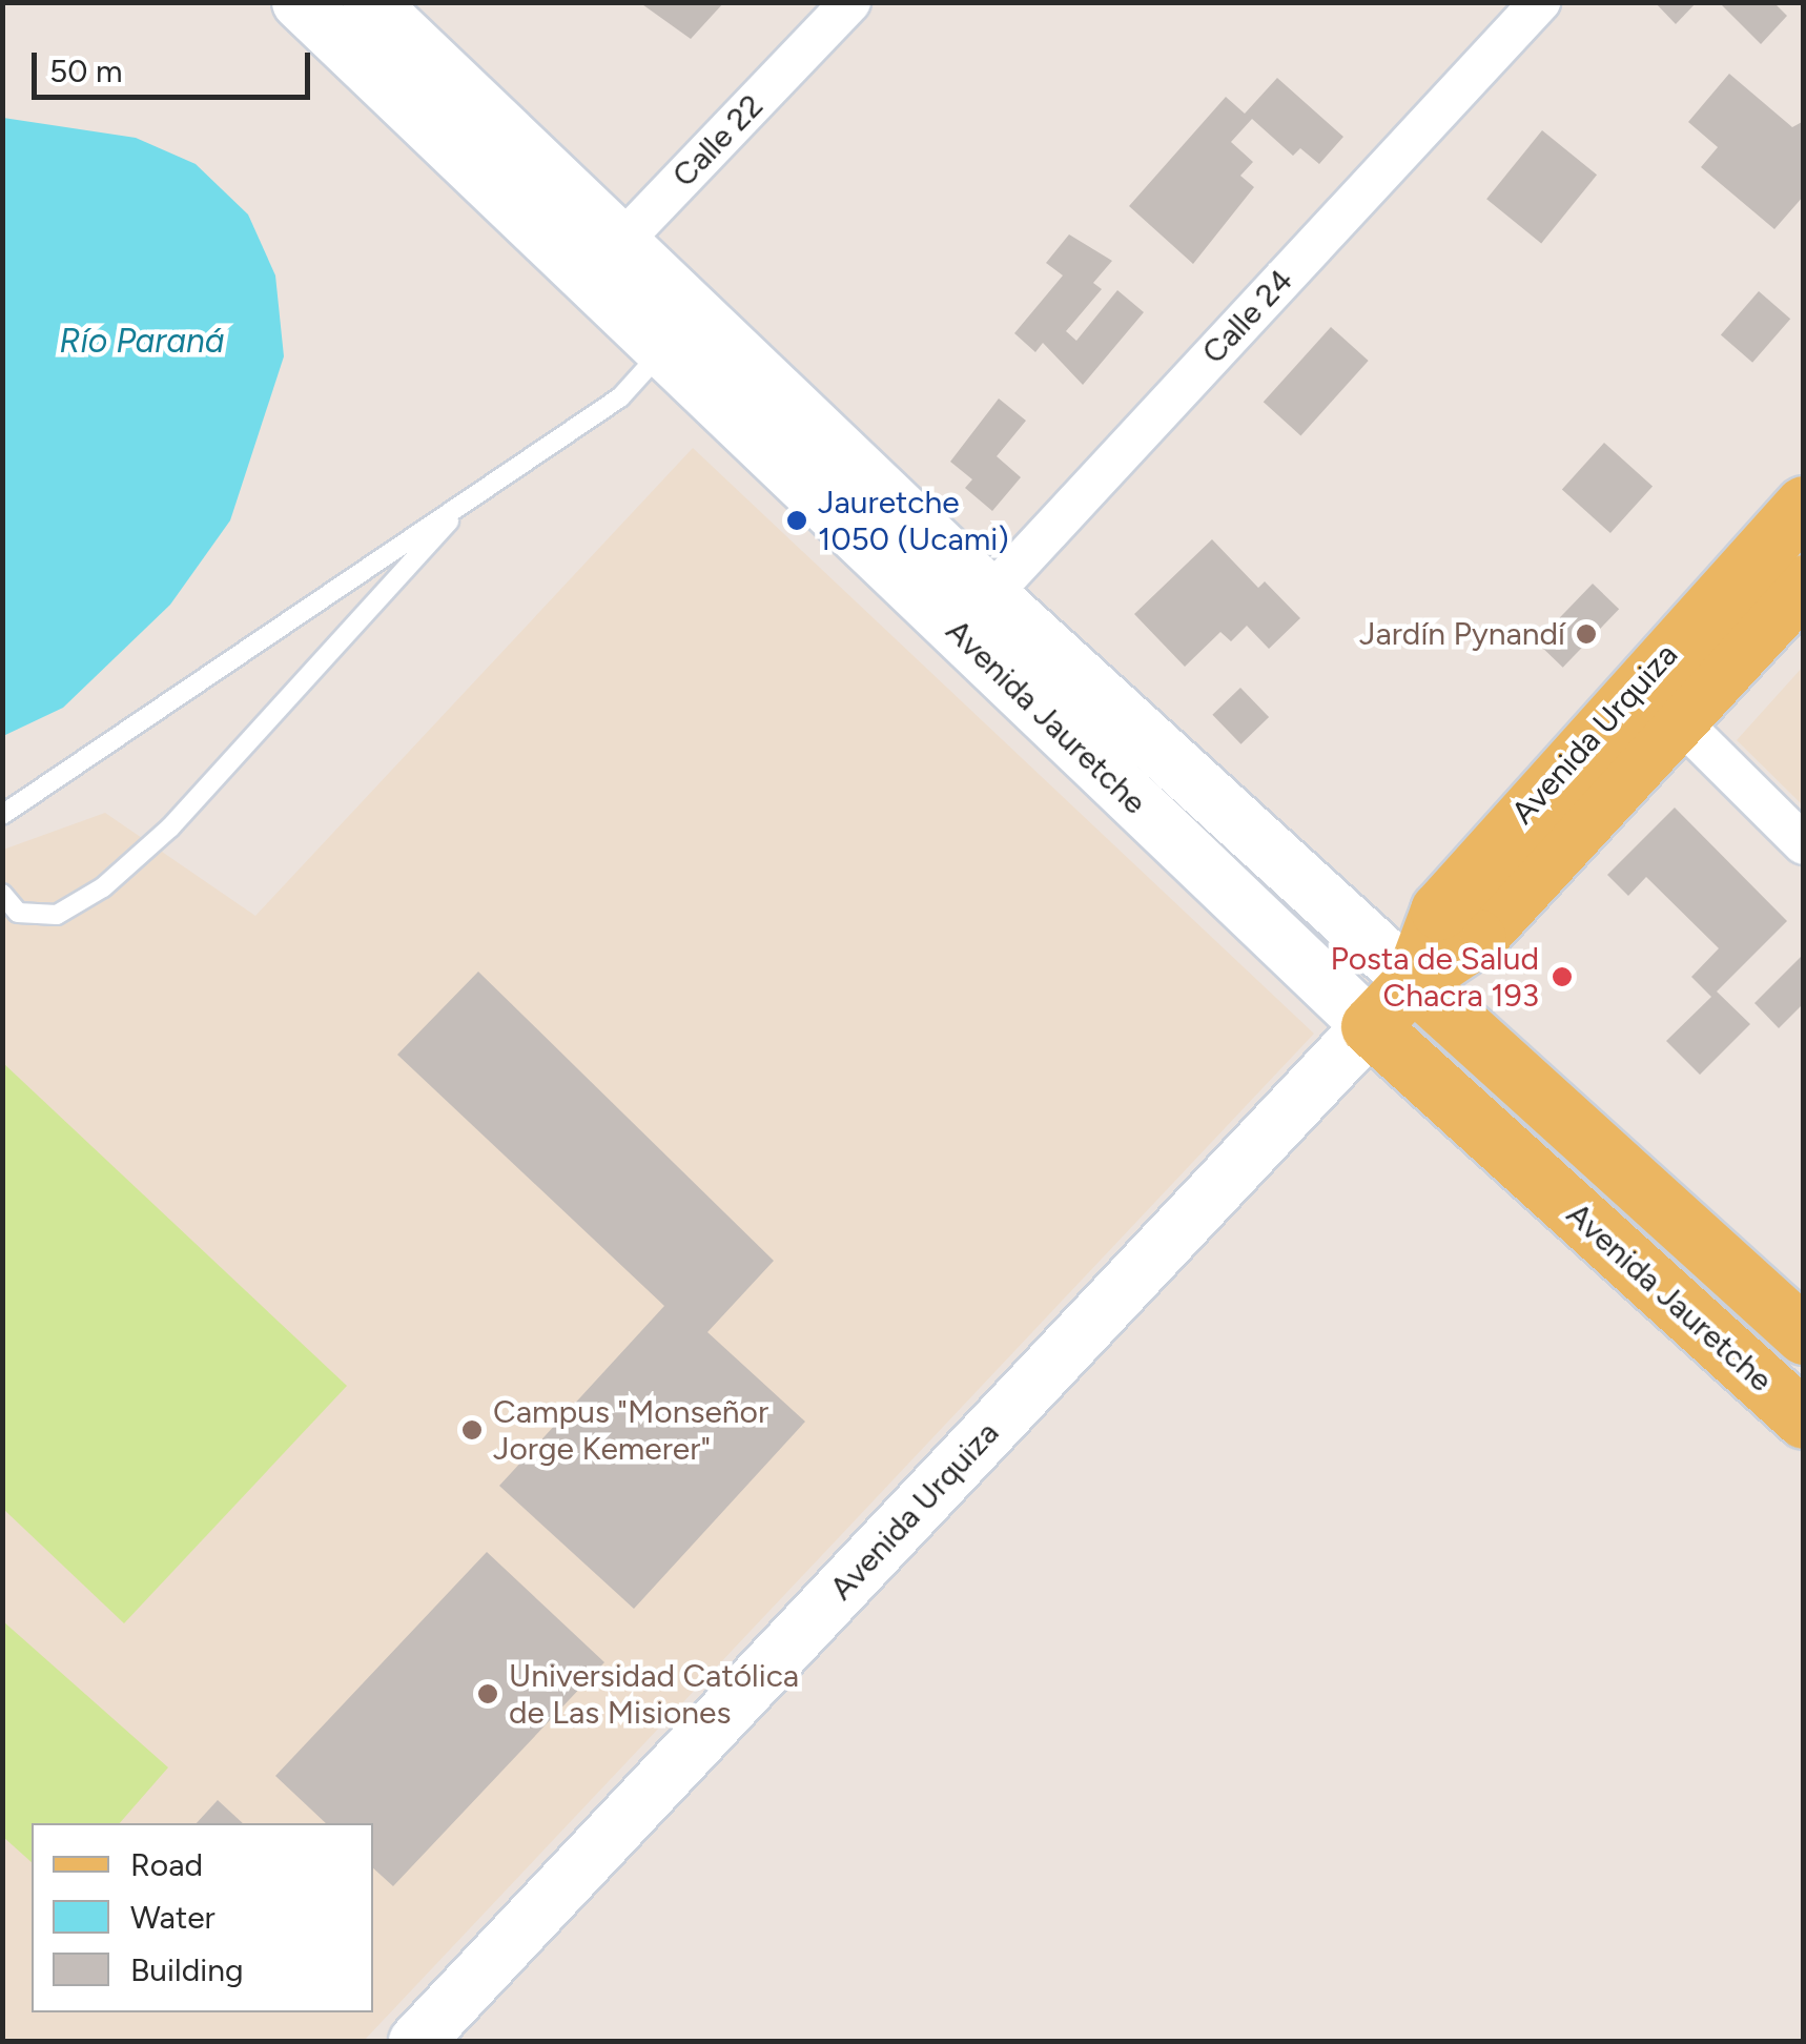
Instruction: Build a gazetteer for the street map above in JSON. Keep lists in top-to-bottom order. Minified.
{"streets":{"main road":["Avenida Jauretche","Avenida Urquiza"],"street":["Calle 22","Calle 24"]},"crossings":[["Calle 22","Avenida Jauretche"],["Calle 24","Avenida Jauretche"],["Avenida Jauretche","Avenida Urquiza"]],"water":["Río Paraná"],"places":["Jauretche 1050 (Ucami)","Jardín Pynandí","Posta de Salud Chacra 193","Campus \"Monseñor Jorge Kemerer\"","Universidad Católica de Las Misiones"],"legend":["Road","Water","Building"],"scale_bar":"50 m"}
